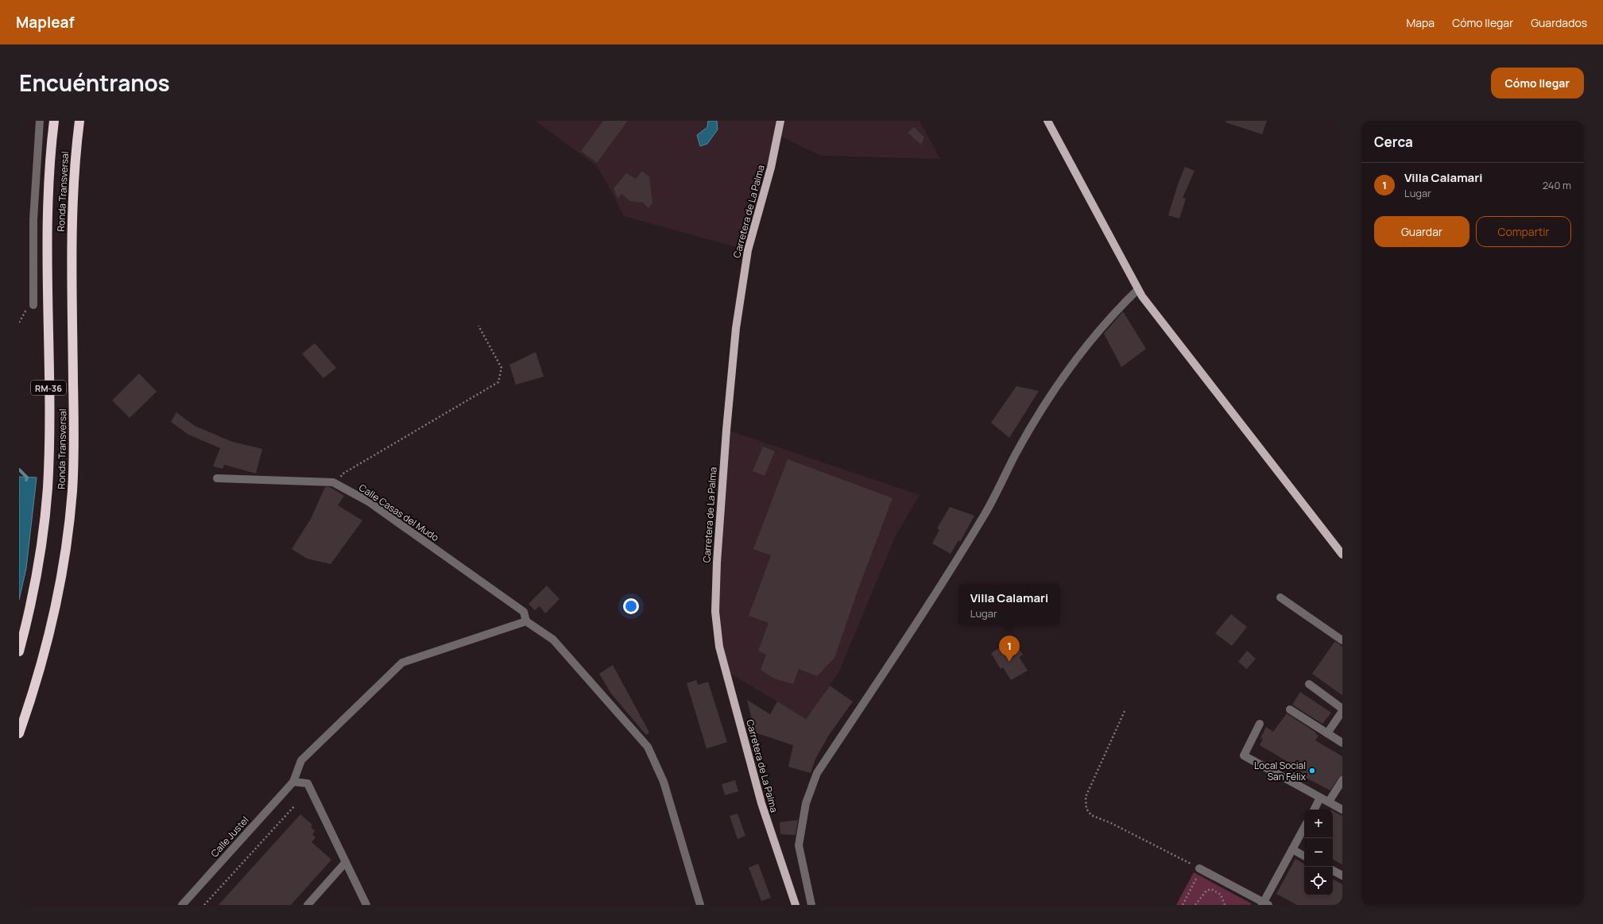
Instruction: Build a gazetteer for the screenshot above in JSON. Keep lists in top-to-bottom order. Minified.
{"streets":{"highway":["Ronda Transversal","RM-36"],"main road":["Carretera de La Palma"],"street":["Calle Casas del Mudo","Calle Justel"]},"places":["Local Social San Félix"],"page":{"header":"Mapleaf","nav":["Mapa","Cómo llegar","Guardados"],"title":"Encuéntranos","buttons":["Cómo llegar",["Guardar","Compartir"]],"heading":"Cerca","list":[{"mark":"1","name":"Villa Calamari","note":"Lugar","value":"240 m"}],"popup":["Villa Calamari","Lugar"],"pins":"1","map_buttons":["+","−"]}}
